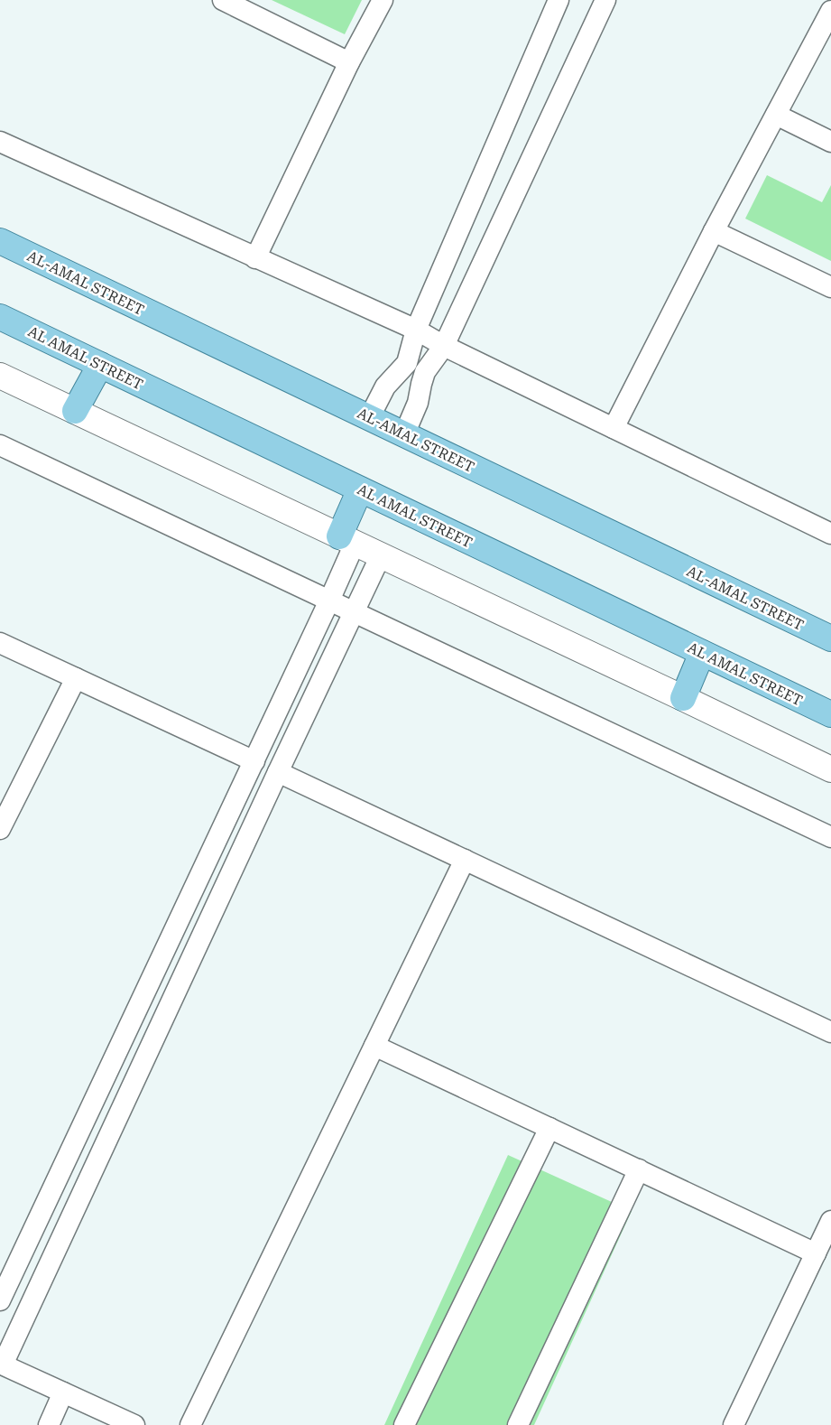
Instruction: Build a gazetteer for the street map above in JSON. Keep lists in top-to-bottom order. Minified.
{"streets":{"main road":["AL-AMAL STREET","AL AMAL STREET"]}}
